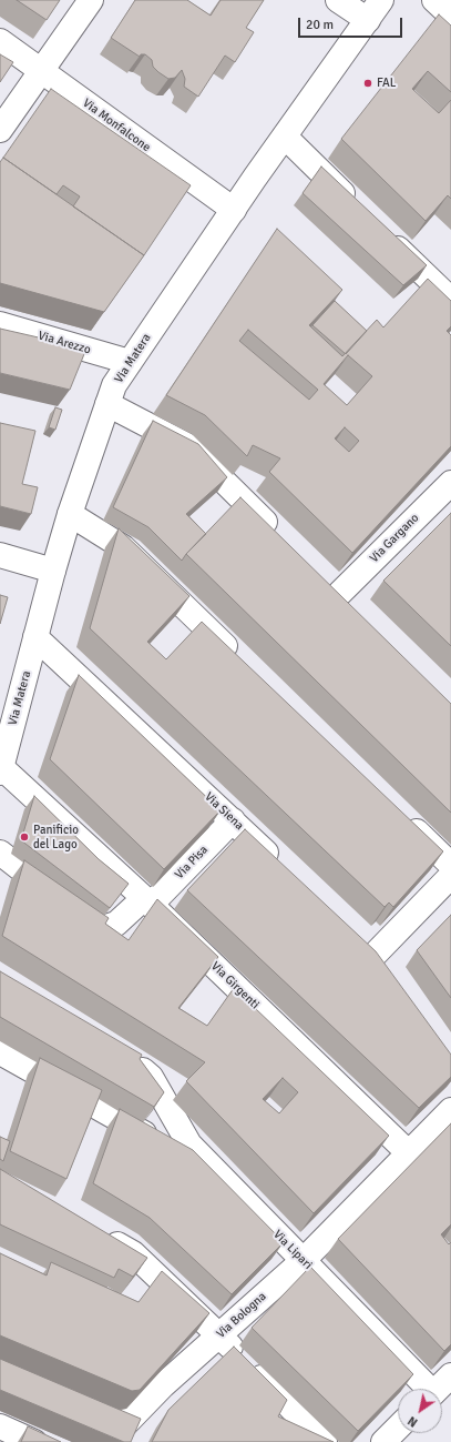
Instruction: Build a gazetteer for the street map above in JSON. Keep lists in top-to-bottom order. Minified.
{"streets":{"street":["Via Monfalcone","Via Arezzo","Via Matera","Via Gargano","Via Siena","Via Pisa","Via Girgenti","Via Lipari","Via Bologna"]},"crossings":[["Via Monfalcone","Via Matera"],["Via Arezzo","Via Matera"],["Via Matera","Via Siena"],["Via Matera","Via Girgenti"],["Via Siena","Via Pisa"],["Via Pisa","Via Girgenti"],["Via Girgenti","Via Bologna"],["Via Lipari","Via Bologna"]],"places":["FAL","Panificio del Lago"],"scale_bar":"20 m","north":"bottom left"}
